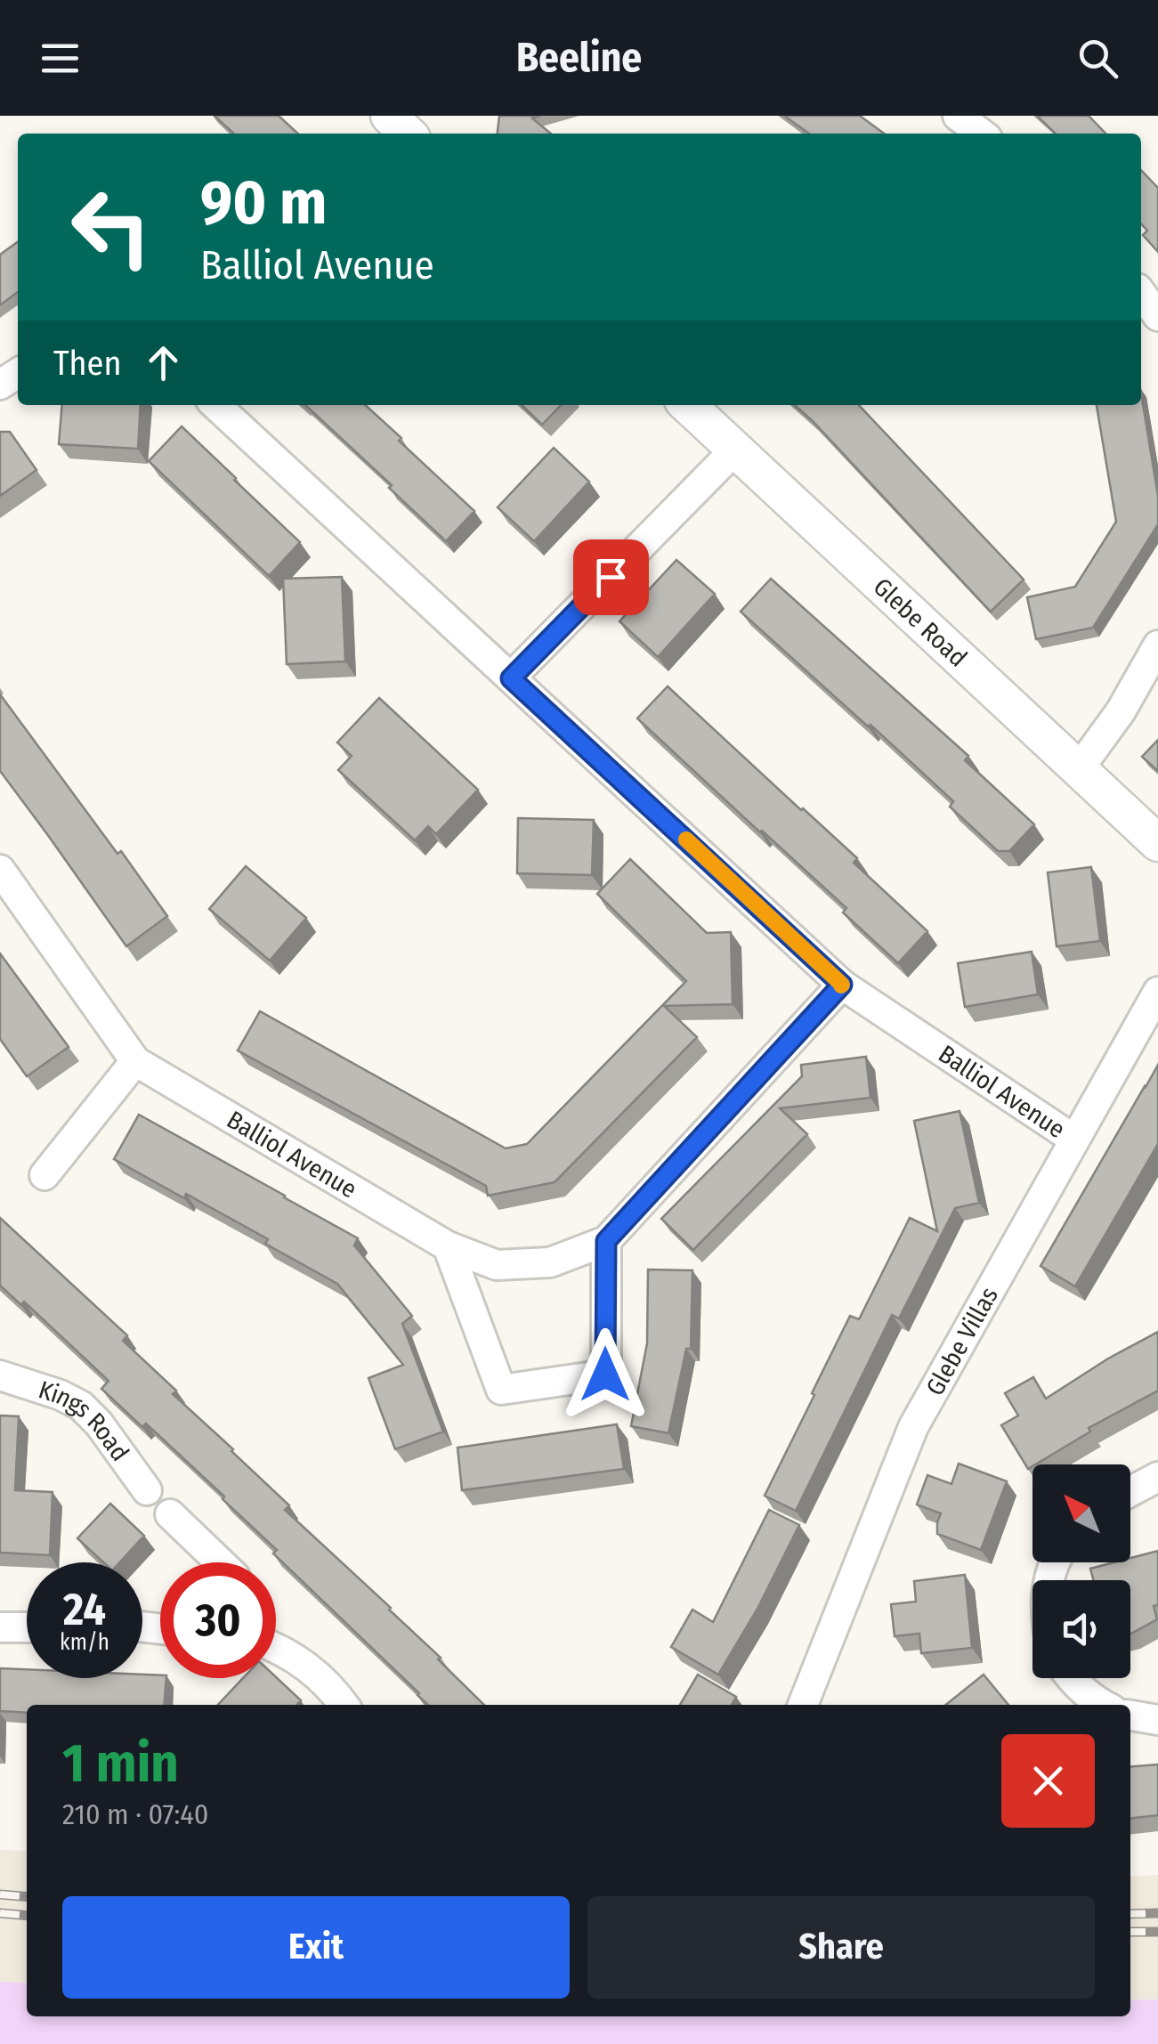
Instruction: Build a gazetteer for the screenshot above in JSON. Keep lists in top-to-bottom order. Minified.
{"streets":{"street":["Glebe Road","Balliol Avenue","Glebe Villas","Kings Road"]},"crossings":[["Balliol Avenue","Glebe Villas"]],"north":"top left","page":{"header":"Beeline","turn":["90 m","Balliol Avenue"],"then":"Then","speed":"24 km/h","limit":"30","heading":["1 min","210 m · 07:40"],"buttons":["Exit","Share"]}}
